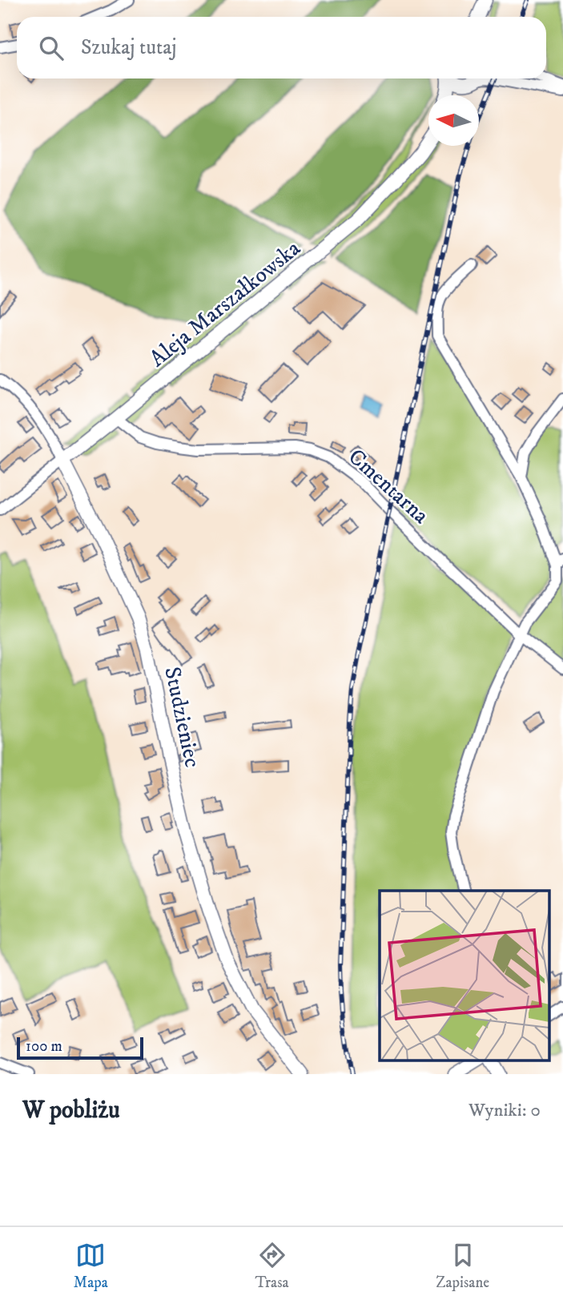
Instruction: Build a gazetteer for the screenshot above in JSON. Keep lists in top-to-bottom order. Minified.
{"streets":{"main road":["Aleja Marszałkowska","Studzieniec"],"street":["Cmentarna"]},"crossings":[["Aleja Marszałkowska","Cmentarna"],["Aleja Marszałkowska","Studzieniec"]],"scale_bar":"100 m","north":"left","page":{"search":"Szukaj tutaj","scale":"100 m","heading":["W pobliżu","Wyniki: 0"],"nav":["Mapa","Trasa","Zapisane"]}}
